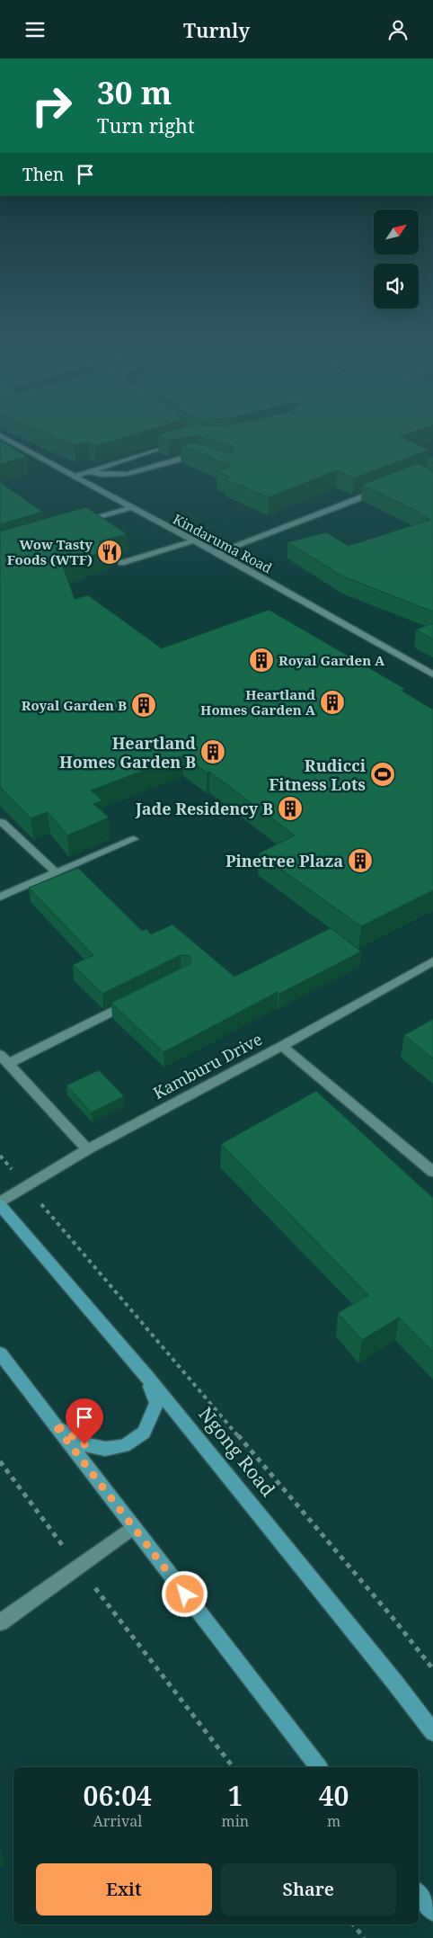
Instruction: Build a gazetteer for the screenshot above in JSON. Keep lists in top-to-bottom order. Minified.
{"streets":{"main road":["Ngong Road"],"street":["Kindaruma Road","Kamburu Drive"]},"crossings":[["Kamburu Drive","Ngong Road"]],"places":{"restaurant":["Wow Tasty Foods (WTF)"],"building":["Royal Garden A","Heartland Homes Garden A","Royal Garden B","Heartland Homes Garden B","Jade Residency B","Pinetree Plaza"],"sports":["Rudicci Fitness Lots"]},"north":"top right","page":{"header":"Turnly","turn":["30 m","Turn right"],"then":"Then","eta":["06:04","Arrival","1","min","40","m"],"buttons":["Exit","Share"]}}
